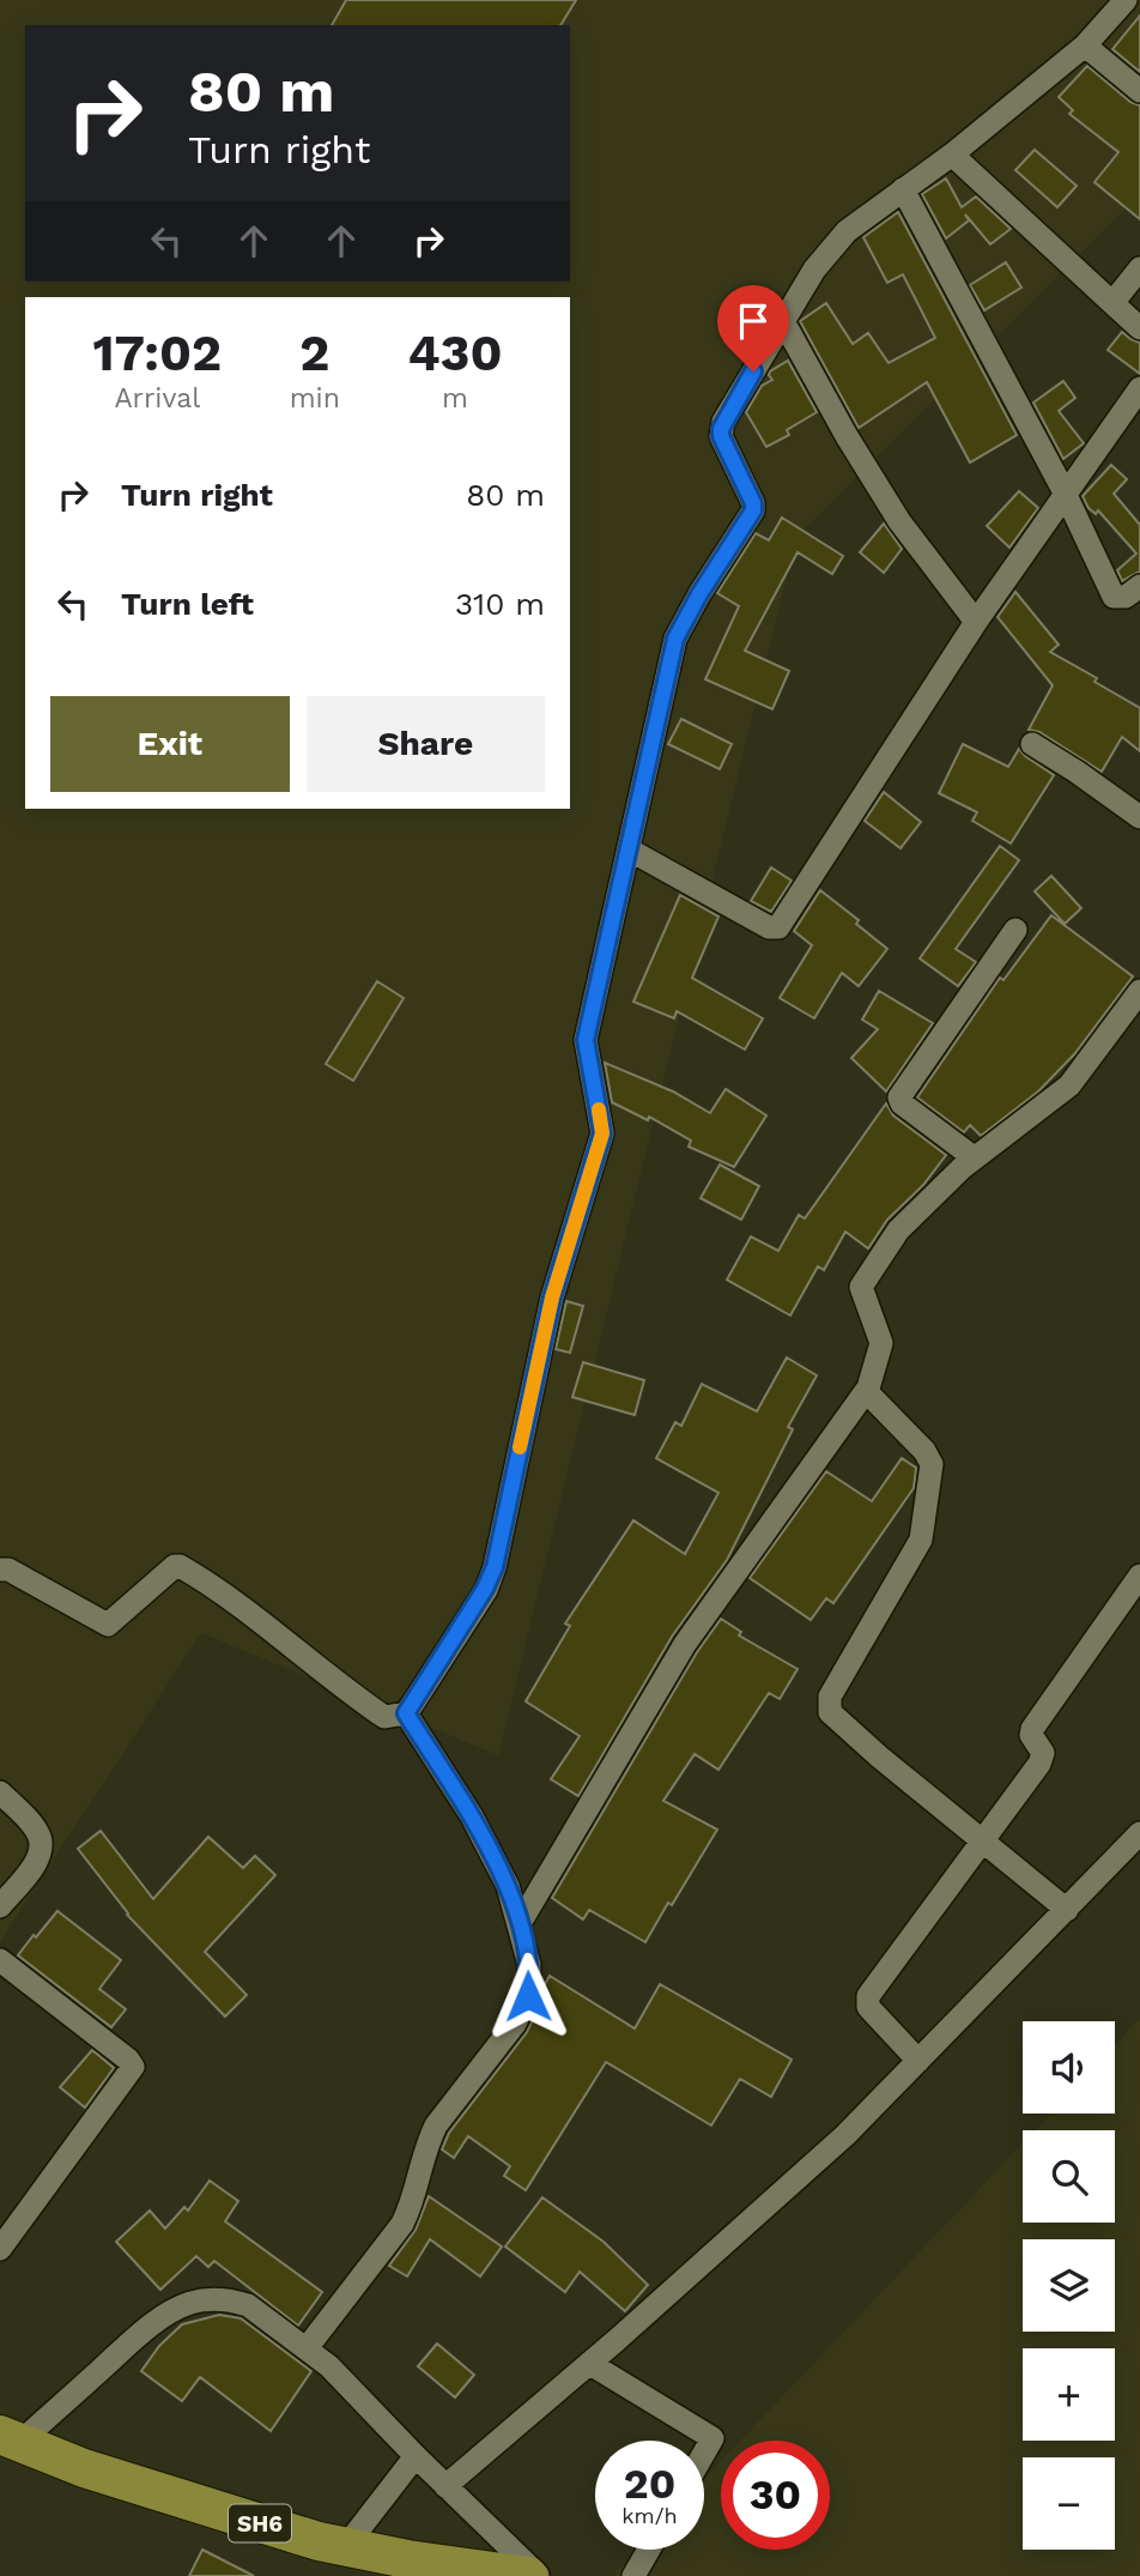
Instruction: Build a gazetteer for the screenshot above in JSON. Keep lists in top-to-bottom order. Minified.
{"streets":{"main road":["SH6"]},"page":{"turn":["80 m","Turn right"],"eta":["17:02","Arrival","2","min","430","m"],"list":[{"name":"Turn right","value":"80 m"},{"name":"Turn left","value":"310 m"}],"buttons":["Exit","Share"],"map_buttons":["+","−"],"speed":"20 km/h","limit":"30"}}
